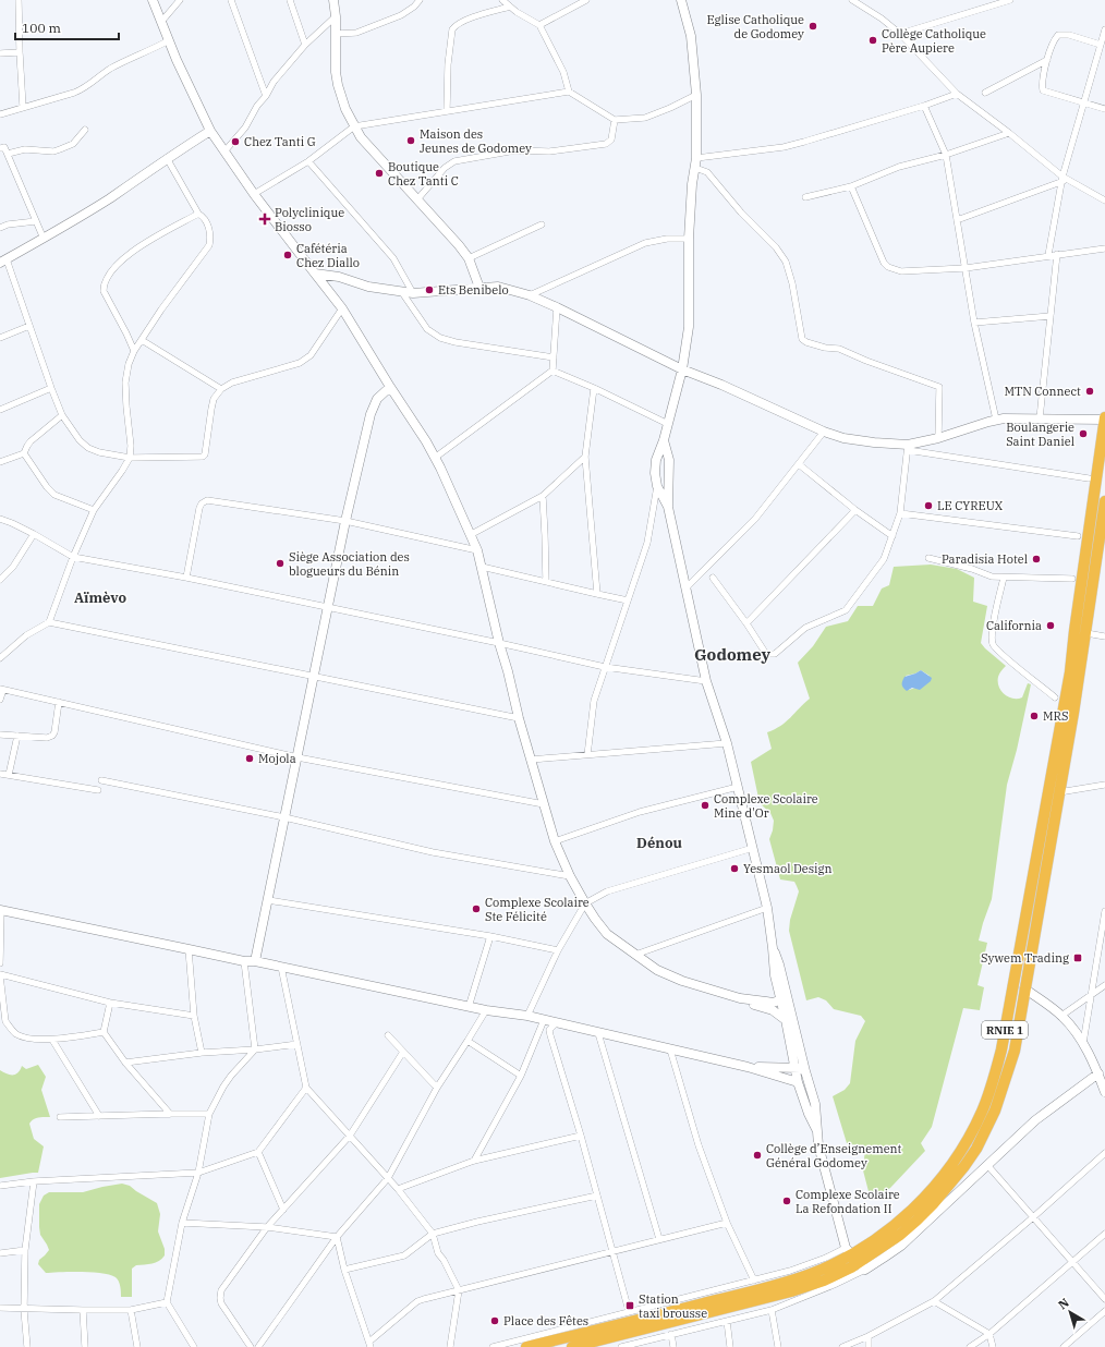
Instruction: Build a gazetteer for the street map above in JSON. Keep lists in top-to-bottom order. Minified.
{"streets":{"highway":["RNIE 1"]},"districts":["Aïmèvo","Godomey","Dénou"],"places":{"other":["Eglise Catholique de Godomey","Collège Catholique Père Aupiere","Maison des Jeunes de Godomey","Chez Tanti G","Boutique Chez Tanti C","Cafétéria Chez Diallo","Ets Benibelo","MTN Connect","Boulangerie Saint Daniel","LE CYREUX","Paradisia Hotel","Siège Association des blogueurs du Bénin","California","MRS","Mojola","Complexe Scolaire Mine d'Or","Yesmaol Design","Complexe Scolaire Ste Félicité","Collège d’Enseignement Général Godomey","Complexe Scolaire La Refondation II","Place des Fêtes"],"health":["Polyclinique Biosso"],"transit":["Sywem Trading","Station taxi brousse"]},"scale_bar":"100 m","north":"top left"}
